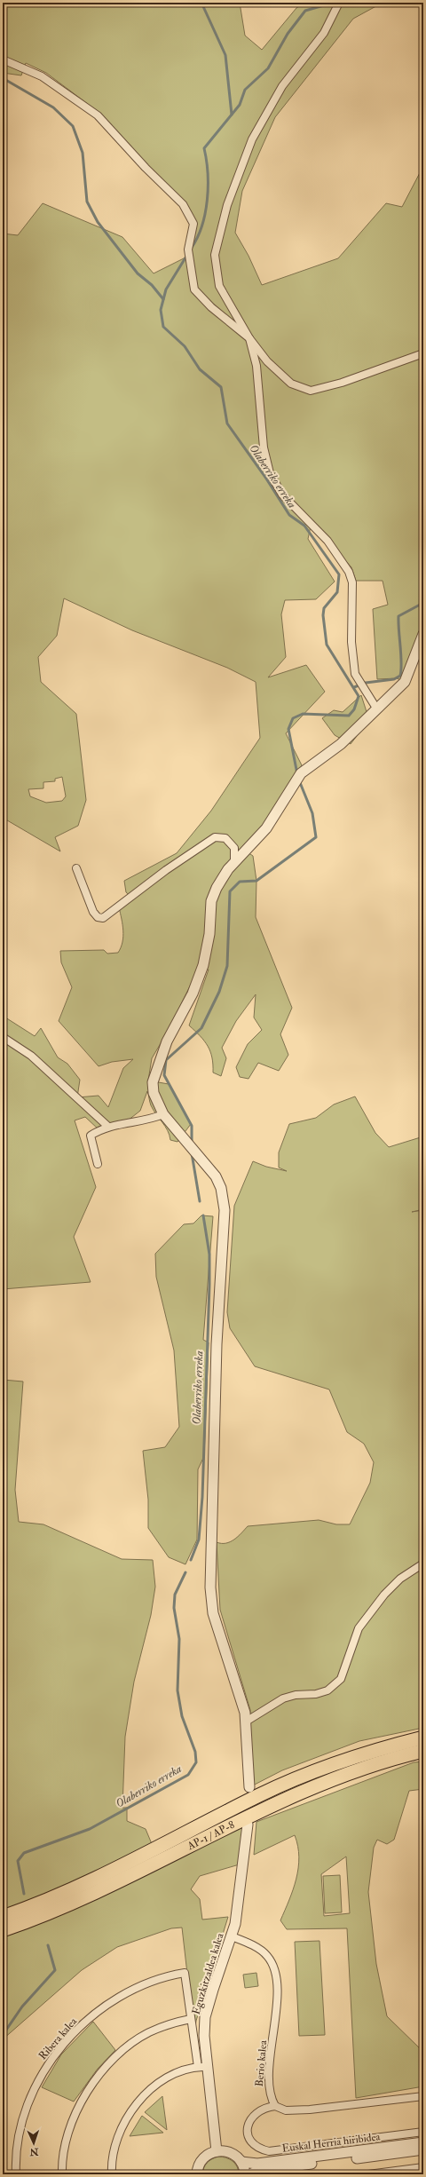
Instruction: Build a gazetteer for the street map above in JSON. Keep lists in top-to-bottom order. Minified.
{"streets":{"highway":["AP-1 / AP-8"],"street":["Eguzkitzaldea kalea","Ribera kalea","Berio kalea","Euskal Herria hiribidea"]},"crossings":[["Eguzkitzaldea kalea","Berio kalea"]],"water":["Olaberriko erreka"],"north":"bottom"}
